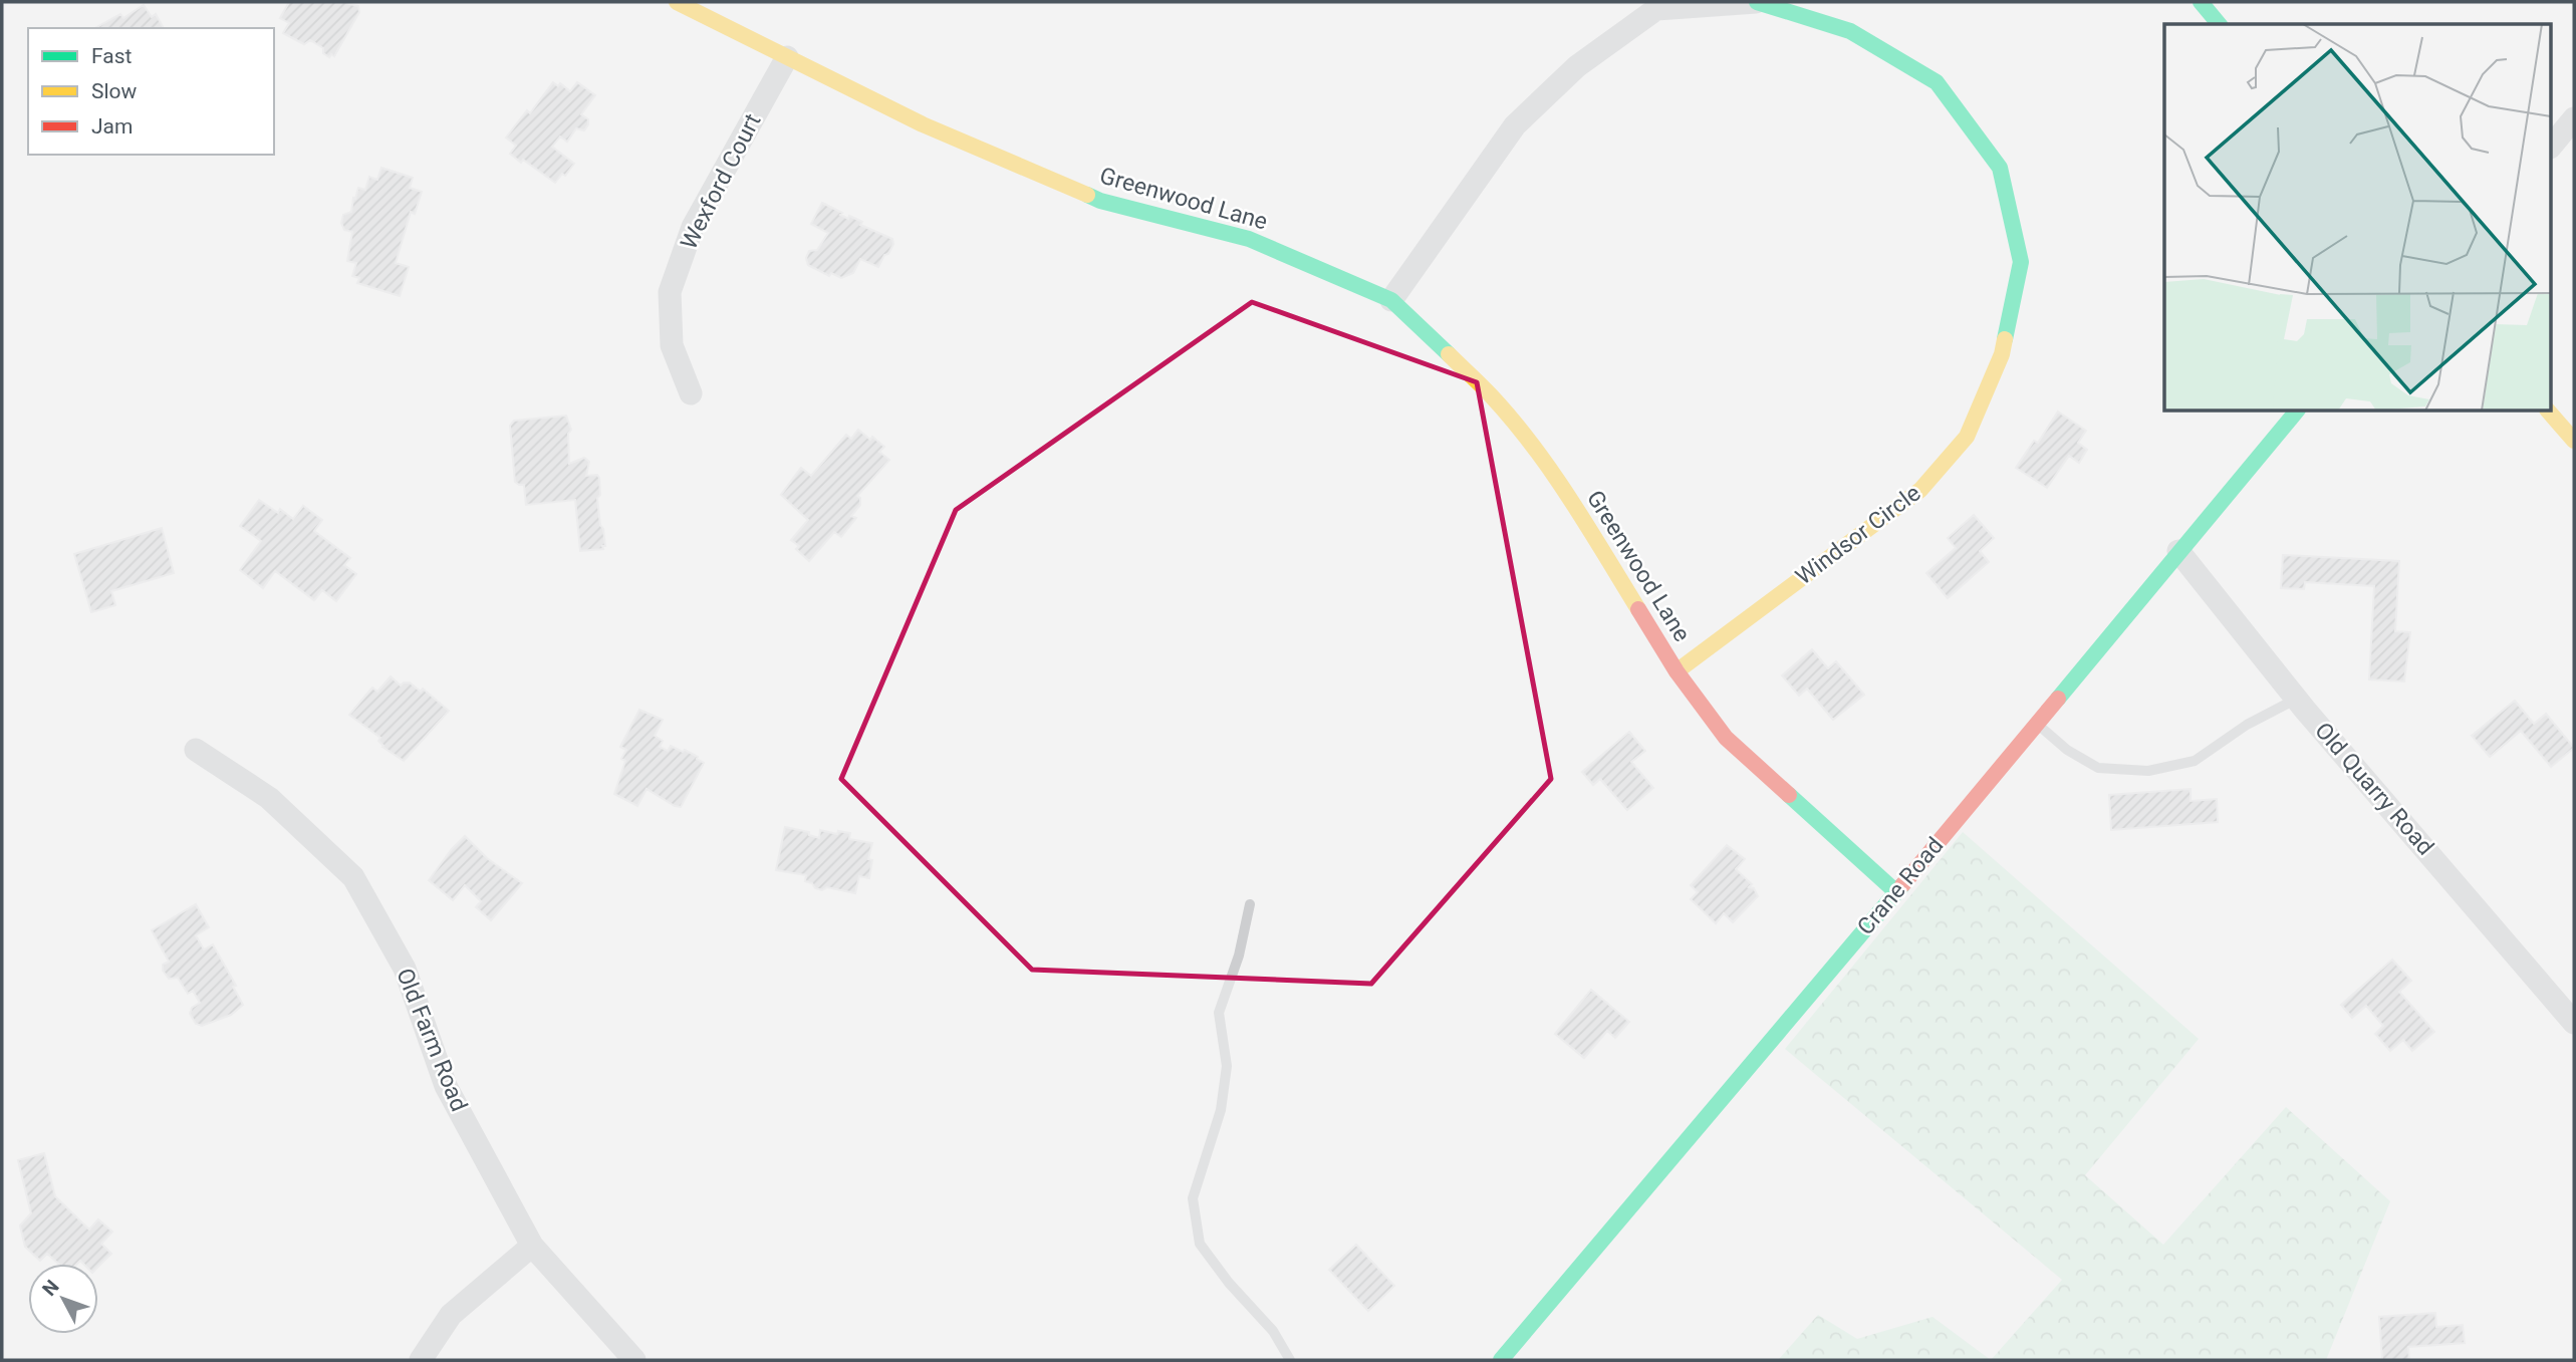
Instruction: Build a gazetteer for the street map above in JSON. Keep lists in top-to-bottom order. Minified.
{"streets":{"street":["Wexford Court","Greenwood Lane","Windsor Circle","Old Quarry Road","Crane Road","Old Farm Road"]},"crossings":[["Wexford Court","Greenwood Lane"],["Greenwood Lane","Windsor Circle"],["Greenwood Lane","Crane Road"],["Old Quarry Road","Crane Road"]],"legend":["Fast","Slow","Jam"],"north":"top left"}
